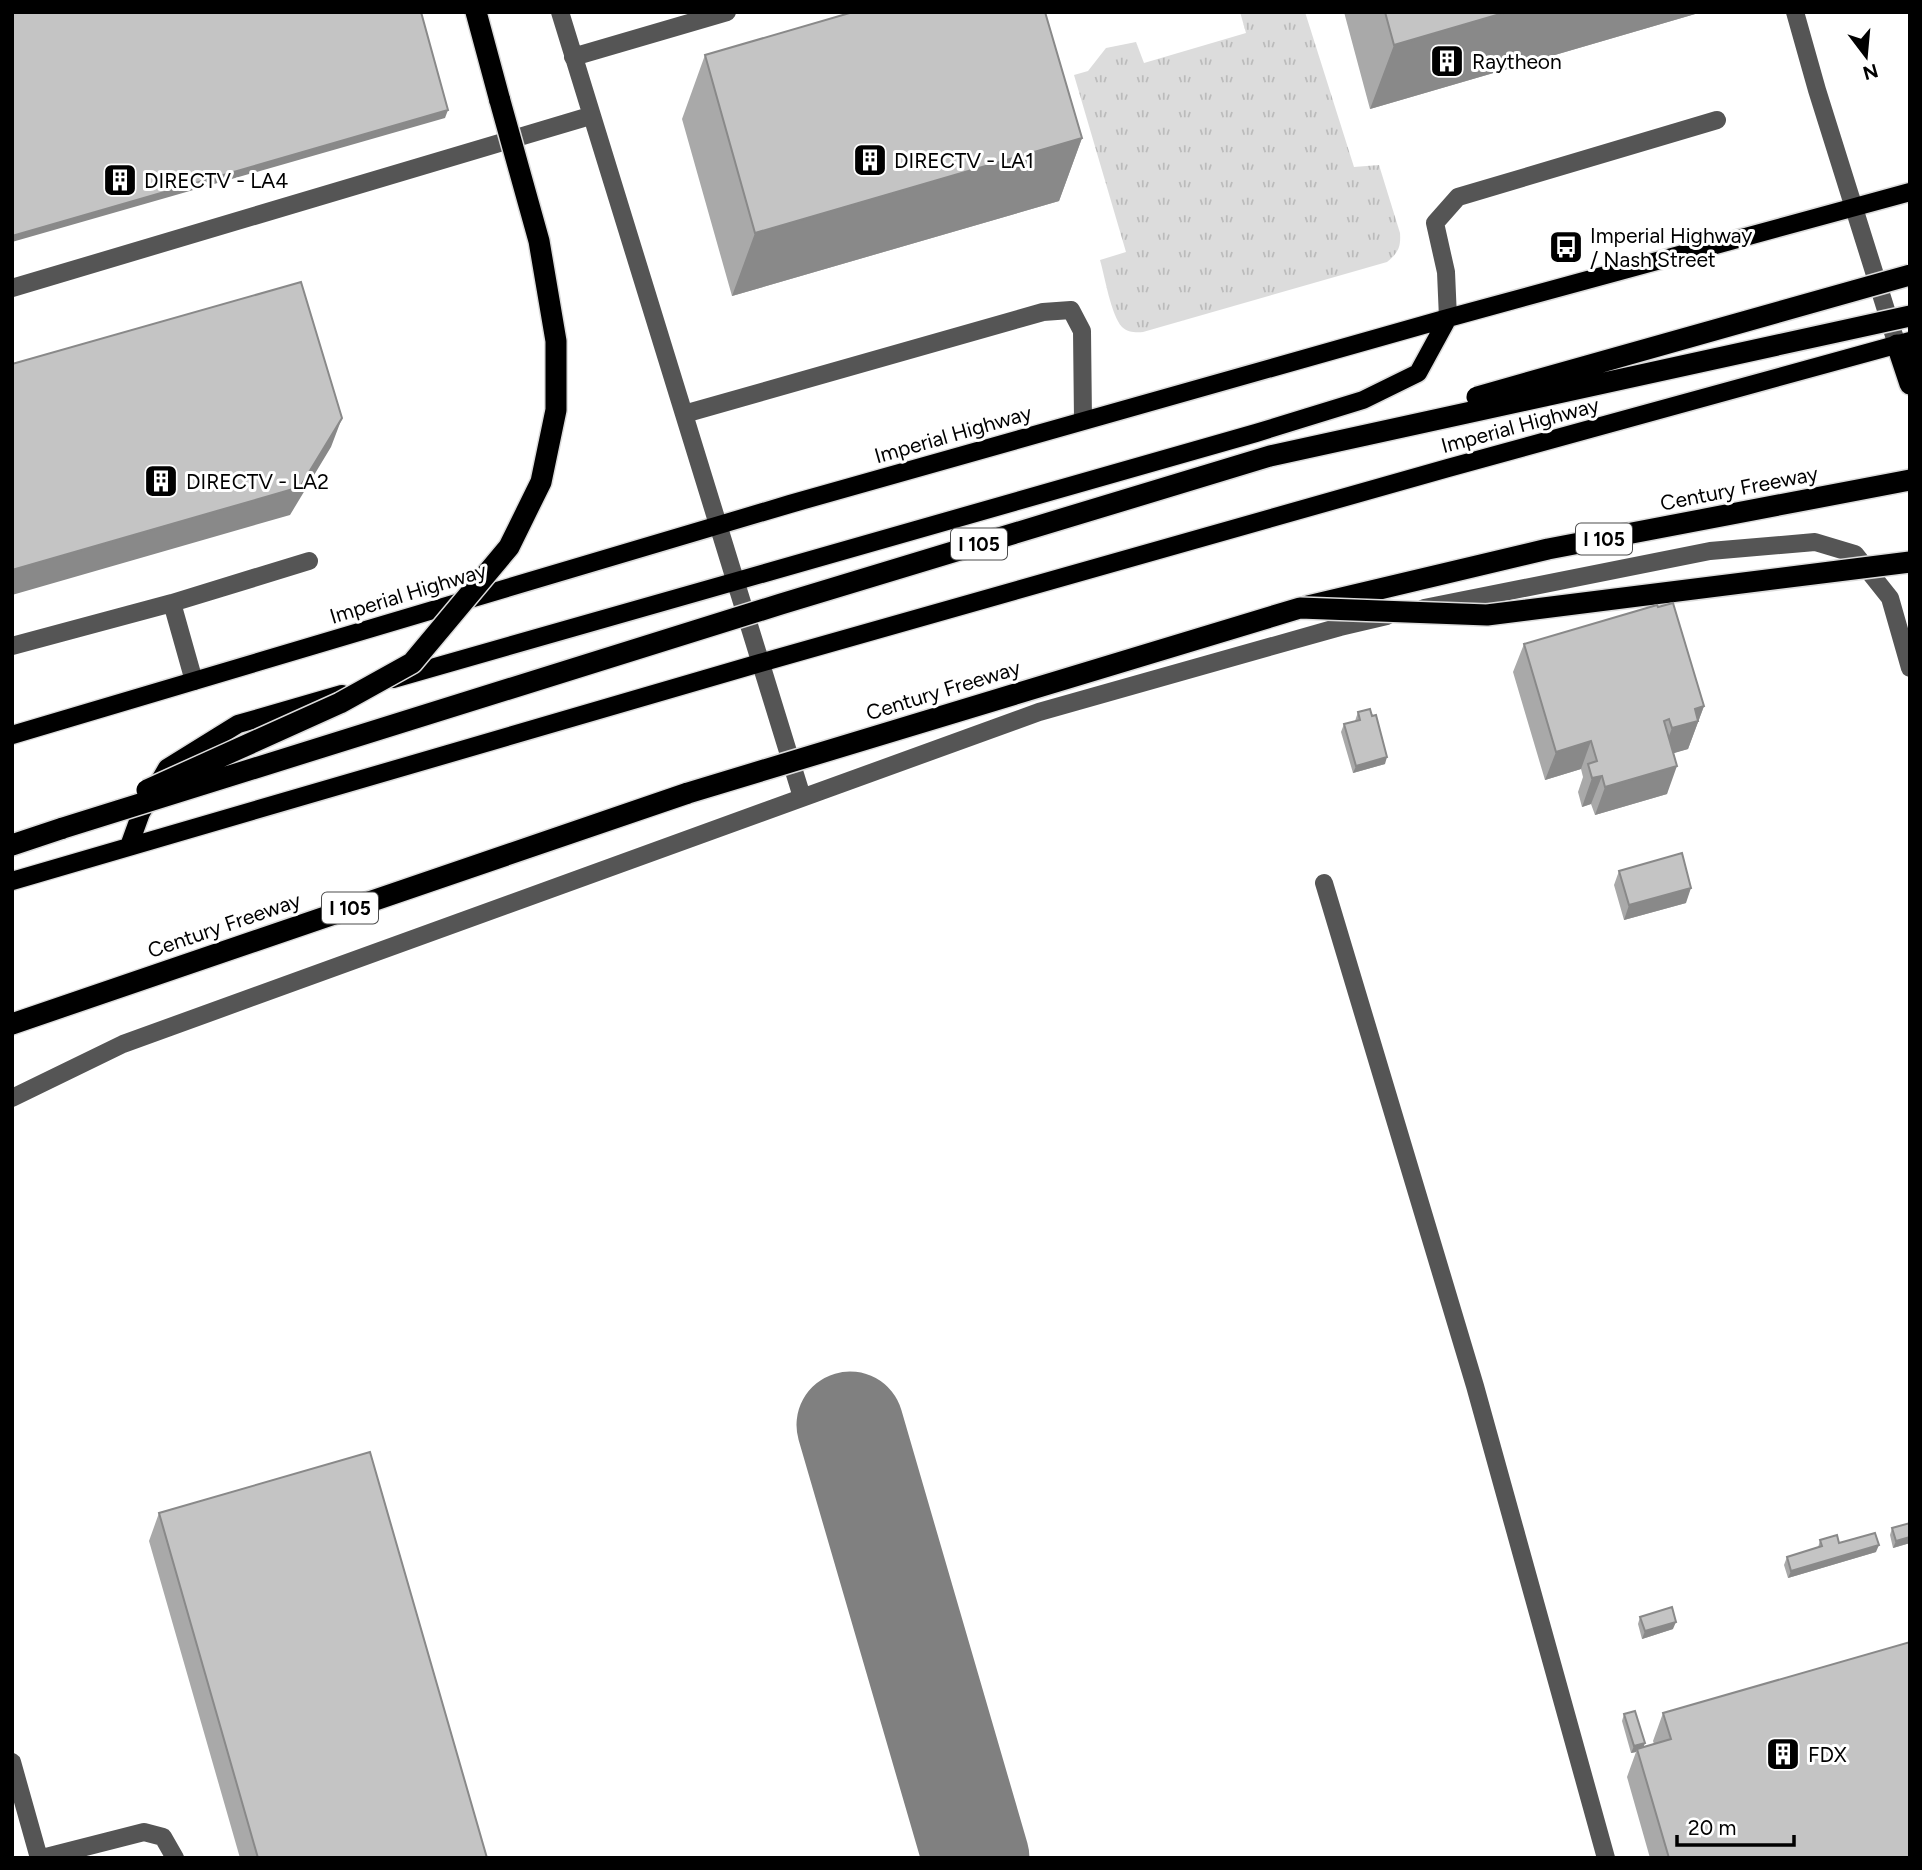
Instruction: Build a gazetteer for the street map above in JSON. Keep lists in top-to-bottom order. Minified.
{"streets":{"highway":["Century Freeway","I 105"],"main road":["Imperial Highway"]},"places":{"building":["Raytheon","DIRECTV - LA1","DIRECTV - LA4","DIRECTV - LA2","FDX"],"bus stop":["Imperial Highway / Nash Street"]},"scale_bar":"20 m","north":"bottom"}
